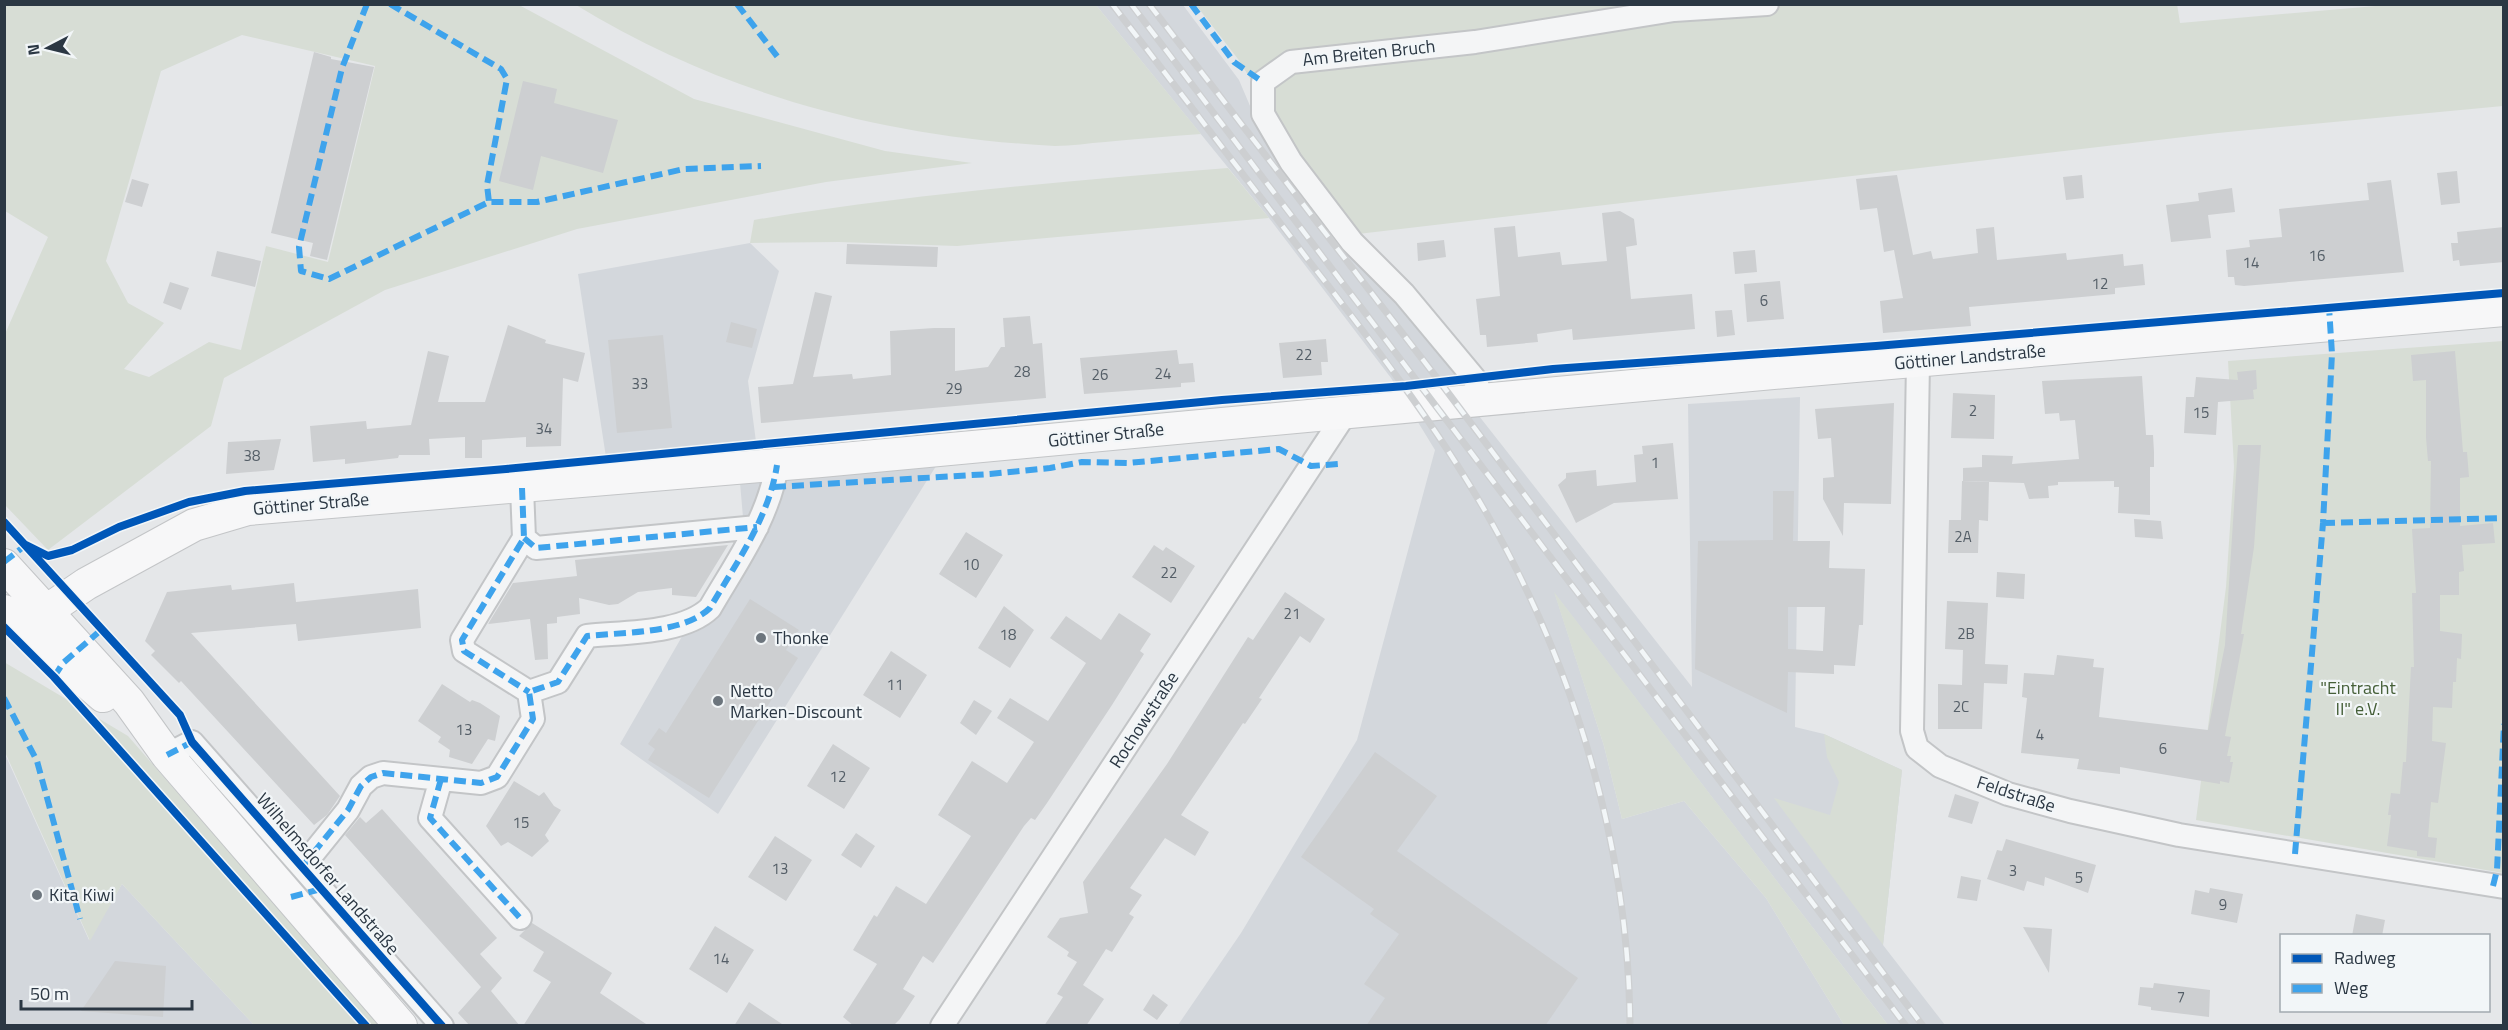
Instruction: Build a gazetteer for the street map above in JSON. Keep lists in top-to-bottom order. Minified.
{"streets":{"street":["Am Breiten Bruch","Göttiner Landstraße","Göttiner Straße","Rochowstraße","Feldstraße","Wilhelmsdorfer Landstraße"]},"crossings":[["Am Breiten Bruch","Göttiner Landstraße"],["Göttiner Landstraße","Göttiner Straße"],["Göttiner Landstraße","Feldstraße"],["Göttiner Straße","Rochowstraße"]],"parks":["\"Eintracht II\" e.V."],"places":["Thonke","Netto Marken-Discount","Kita Kiwi"],"house_numbers":["16","14","12","6","22","28","24","26","33","29","2","15","34","38","1","2A","10","22","21","2B","18","11","2C","13","4","6","12","15","13","3","5","9","14","7"],"legend":["Radweg","Weg"],"scale_bar":"50 m","north":"left"}
